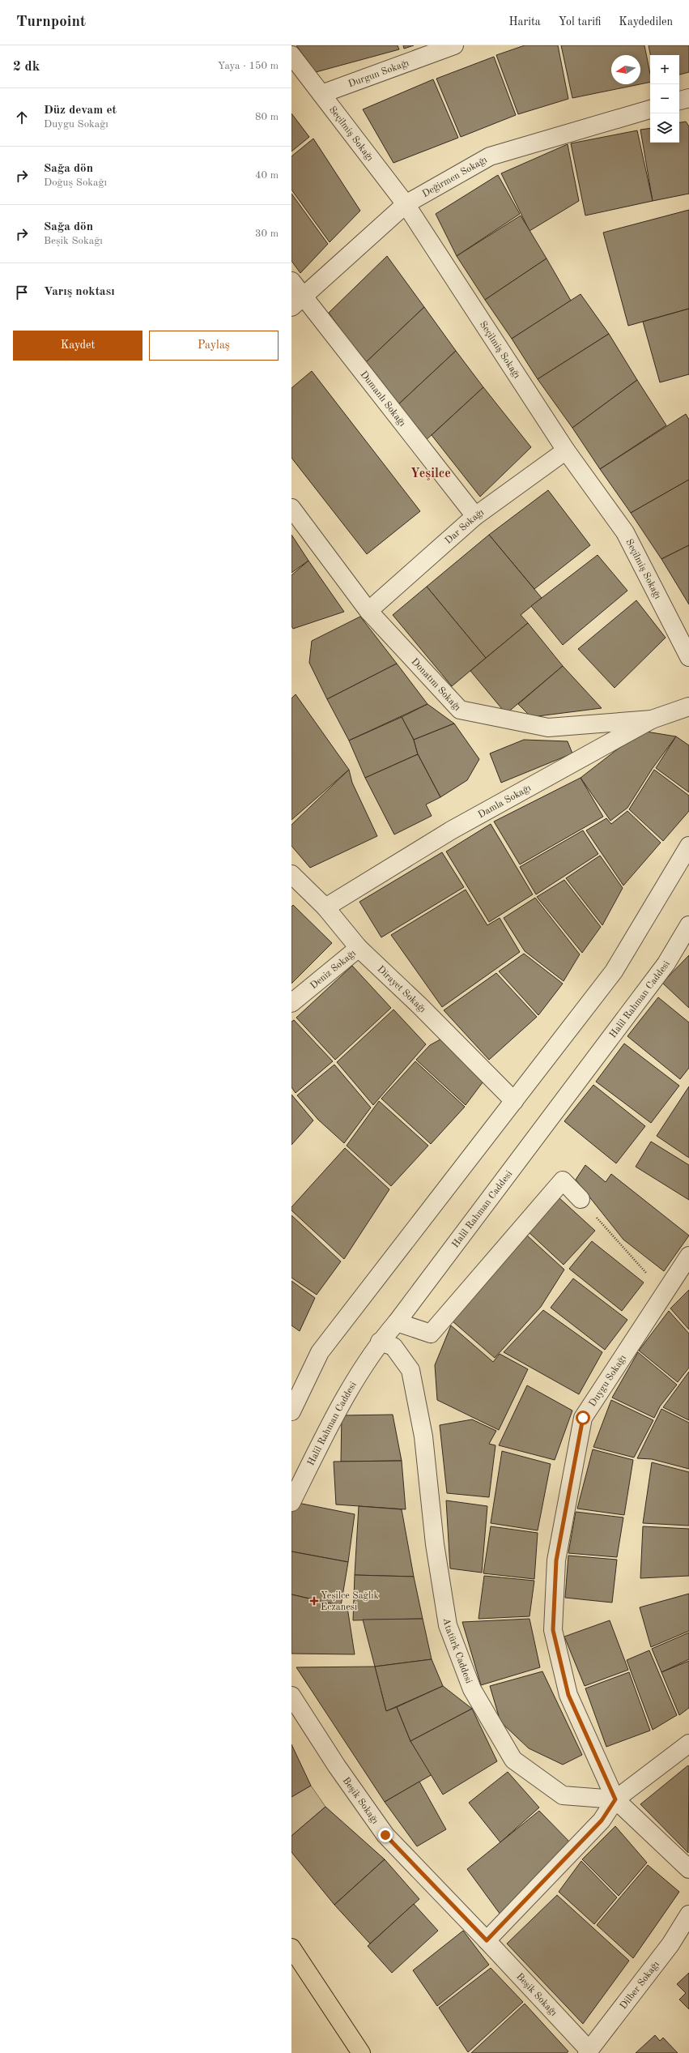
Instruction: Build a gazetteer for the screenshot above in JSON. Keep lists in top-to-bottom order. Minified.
{"streets":{"street":["Durgun Sokağı","Seçilmiş Sokağı","Değirmen Sokağı","Dumanlı Sokağı","Dar Sokağı","Donatım Sokağı","Damla Sokağı","Deniz Sokağı","Dirayet Sokağı","Halil Rahman Caddesi","Duygu Sokağı","Atatürk Caddesi","Beşik Sokağı","Dilber Sokağı"]},"crossings":[["Durgun Sokağı","Seçilmiş Sokağı"],["Seçilmiş Sokağı","Değirmen Sokağı"],["Seçilmiş Sokağı","Dar Sokağı"],["Değirmen Sokağı","Dumanlı Sokağı"],["Dumanlı Sokağı","Dar Sokağı"],["Dar Sokağı","Donatım Sokağı"],["Donatım Sokağı","Damla Sokağı"],["Damla Sokağı","Dirayet Sokağı"],["Deniz Sokağı","Dirayet Sokağı"],["Halil Rahman Caddesi","Atatürk Caddesi"],["Duygu Sokağı","Atatürk Caddesi"],["Beşik Sokağı","Dilber Sokağı"]],"districts":["Yeşilce"],"places":{"health":["Yeşilce Sağlık Eczanesi"]},"north":"left","page":{"header":"Turnpoint","nav":["Harita","Yol tarifi","Kaydedilen"],"heading":["2 dk","Yaya · 150 m"],"map_buttons":["+","−"],"list":[["Düz devam et","Duygu Sokağı","80 m"],["Sağa dön","Doğuş Sokağı","40 m"],["Sağa dön","Beşik Sokağı","30 m"],"Varış noktası"],"buttons":["Kaydet","Paylaş"]}}
